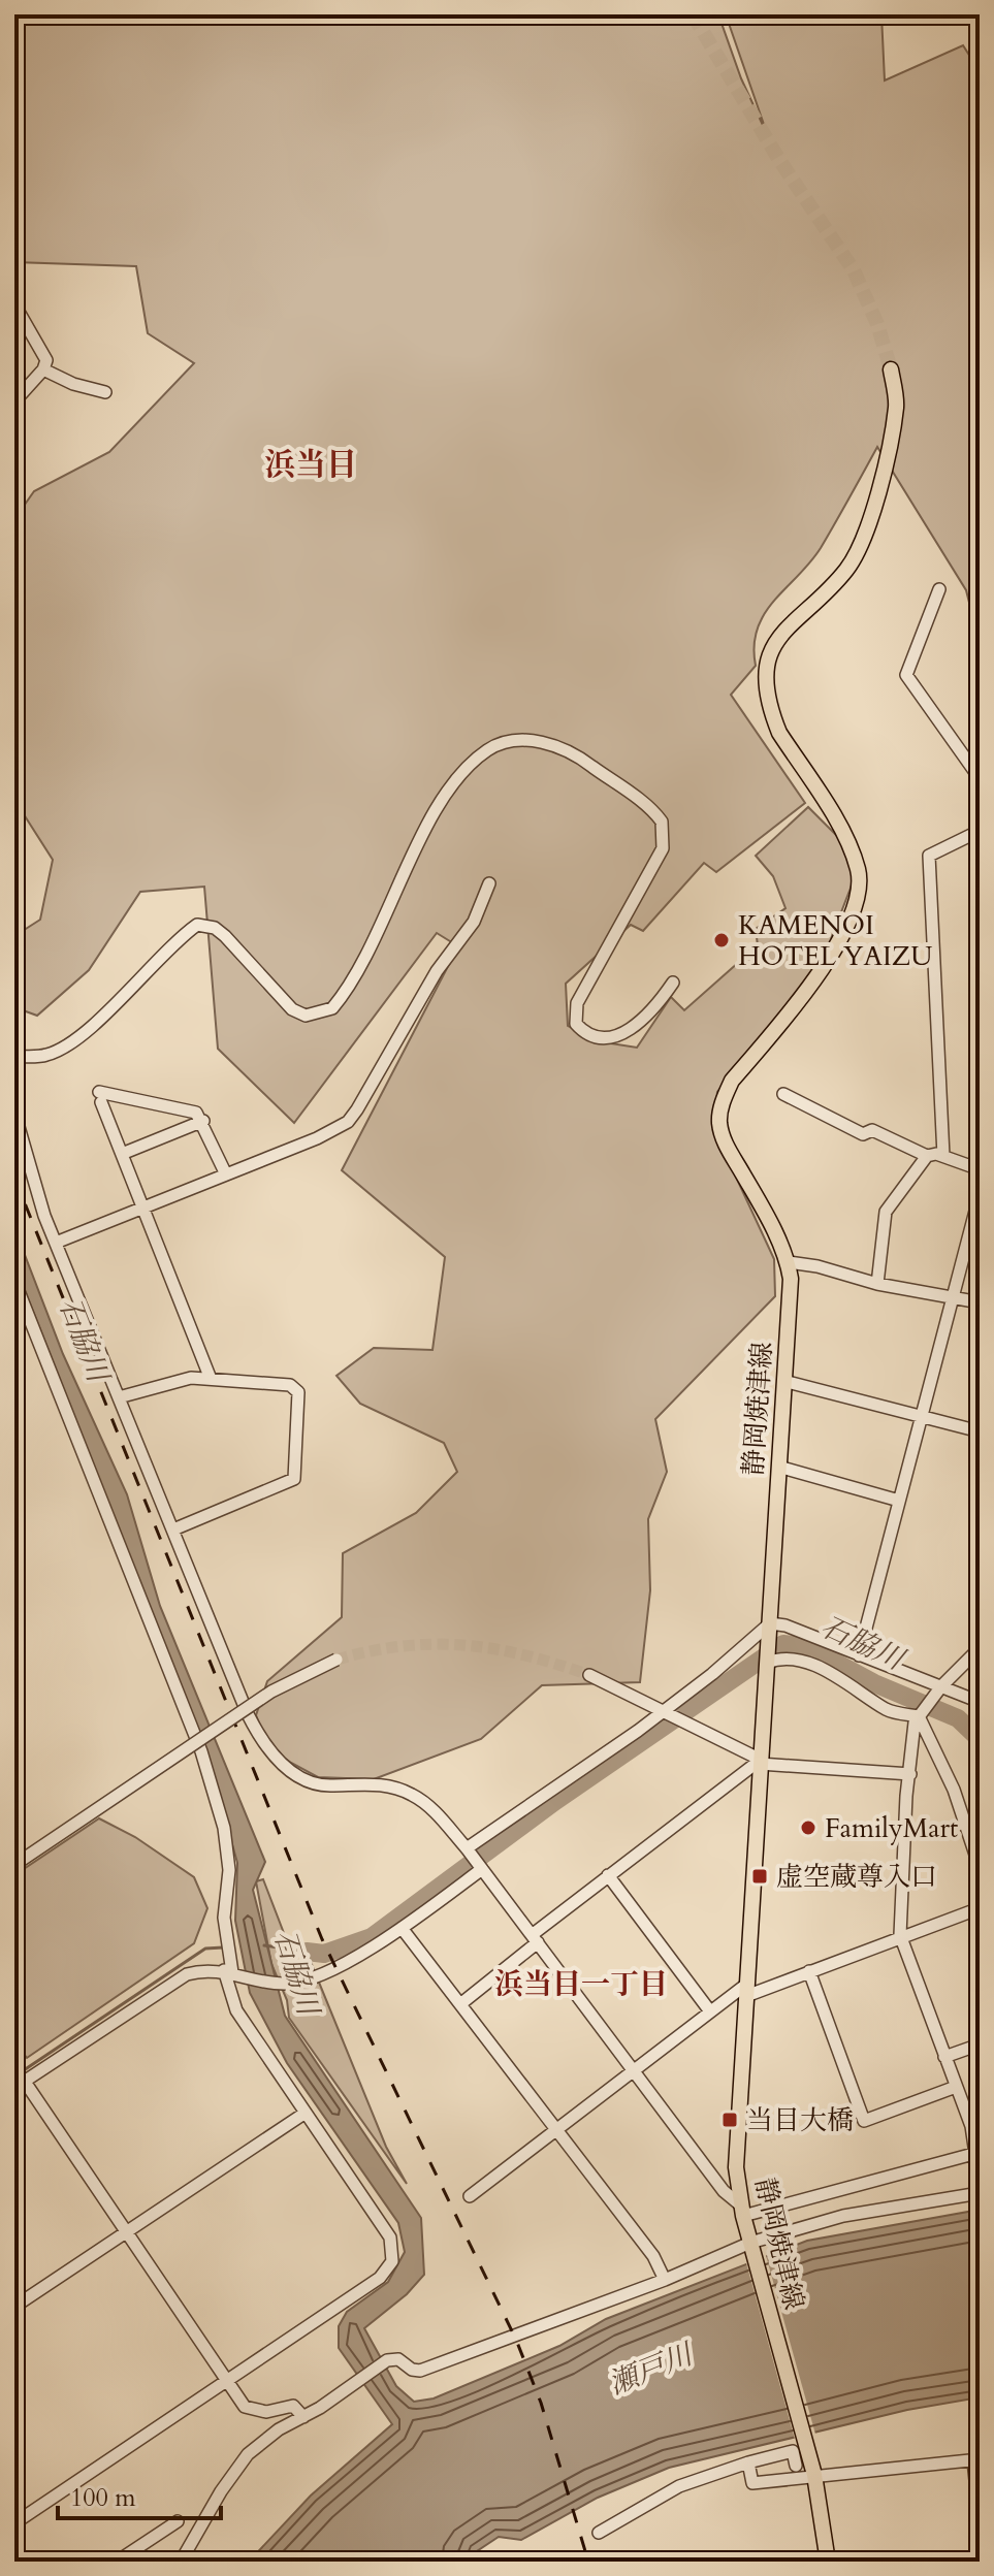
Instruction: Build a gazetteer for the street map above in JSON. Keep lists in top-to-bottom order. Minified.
{"streets":{"main road":["静岡焼津線"]},"districts":["浜当目","浜当目一丁目"],"water":["石脇川","瀬戸川"],"places":{"other":["KAMENOI HOTEL YAIZU","FamilyMart"],"transit":["虚空蔵尊入口","当目大橋"]},"scale_bar":"100 m"}
